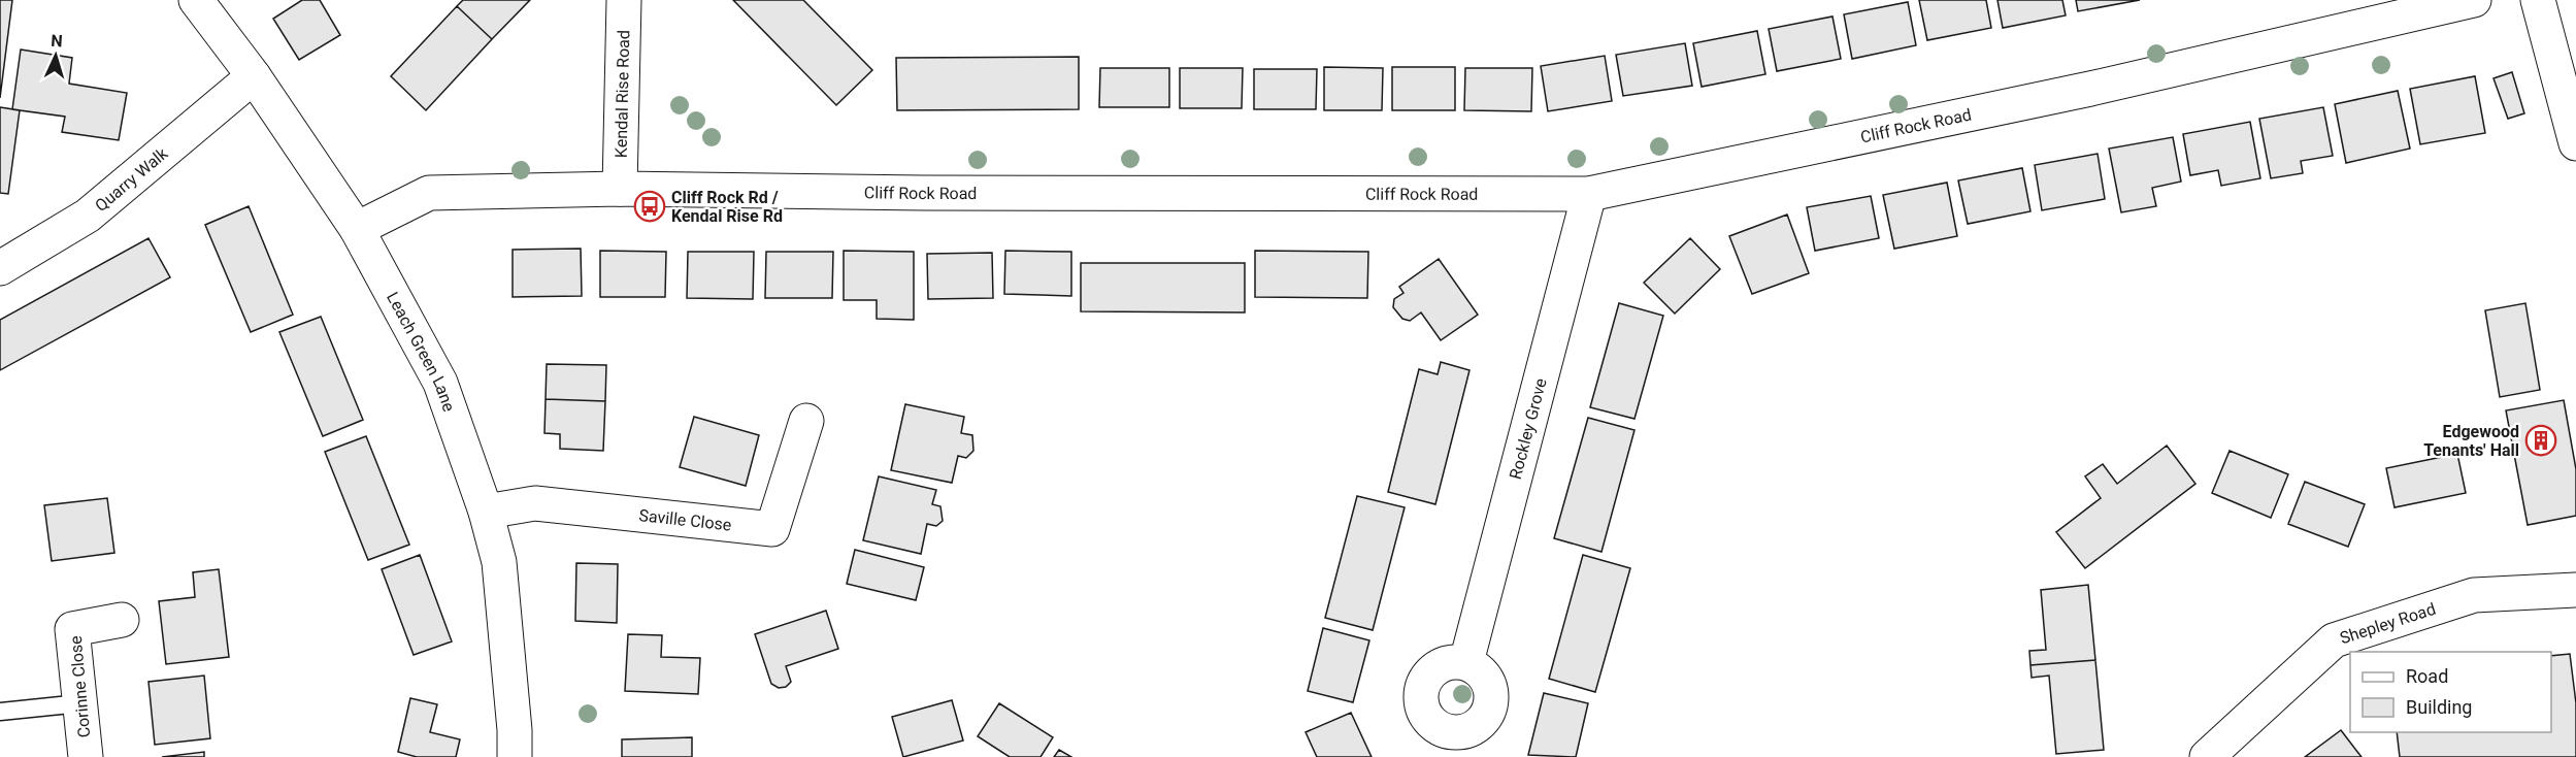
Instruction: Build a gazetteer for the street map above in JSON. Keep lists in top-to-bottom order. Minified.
{"streets":{"street":["Kendal Rise Road","Cliff Rock Road","Quarry Walk","Leach Green Lane","Rockley Grove","Saville Close","Shepley Road","Corinne Close"]},"crossings":[["Kendal Rise Road","Cliff Rock Road"],["Cliff Rock Road","Leach Green Lane"],["Cliff Rock Road","Rockley Grove"],["Quarry Walk","Leach Green Lane"],["Leach Green Lane","Saville Close"]],"places":{"bus stop":["Cliff Rock Rd / Kendal Rise Rd"],"building":["Edgewood Tenants' Hall"]},"legend":["Road","Building"],"north":"top"}
